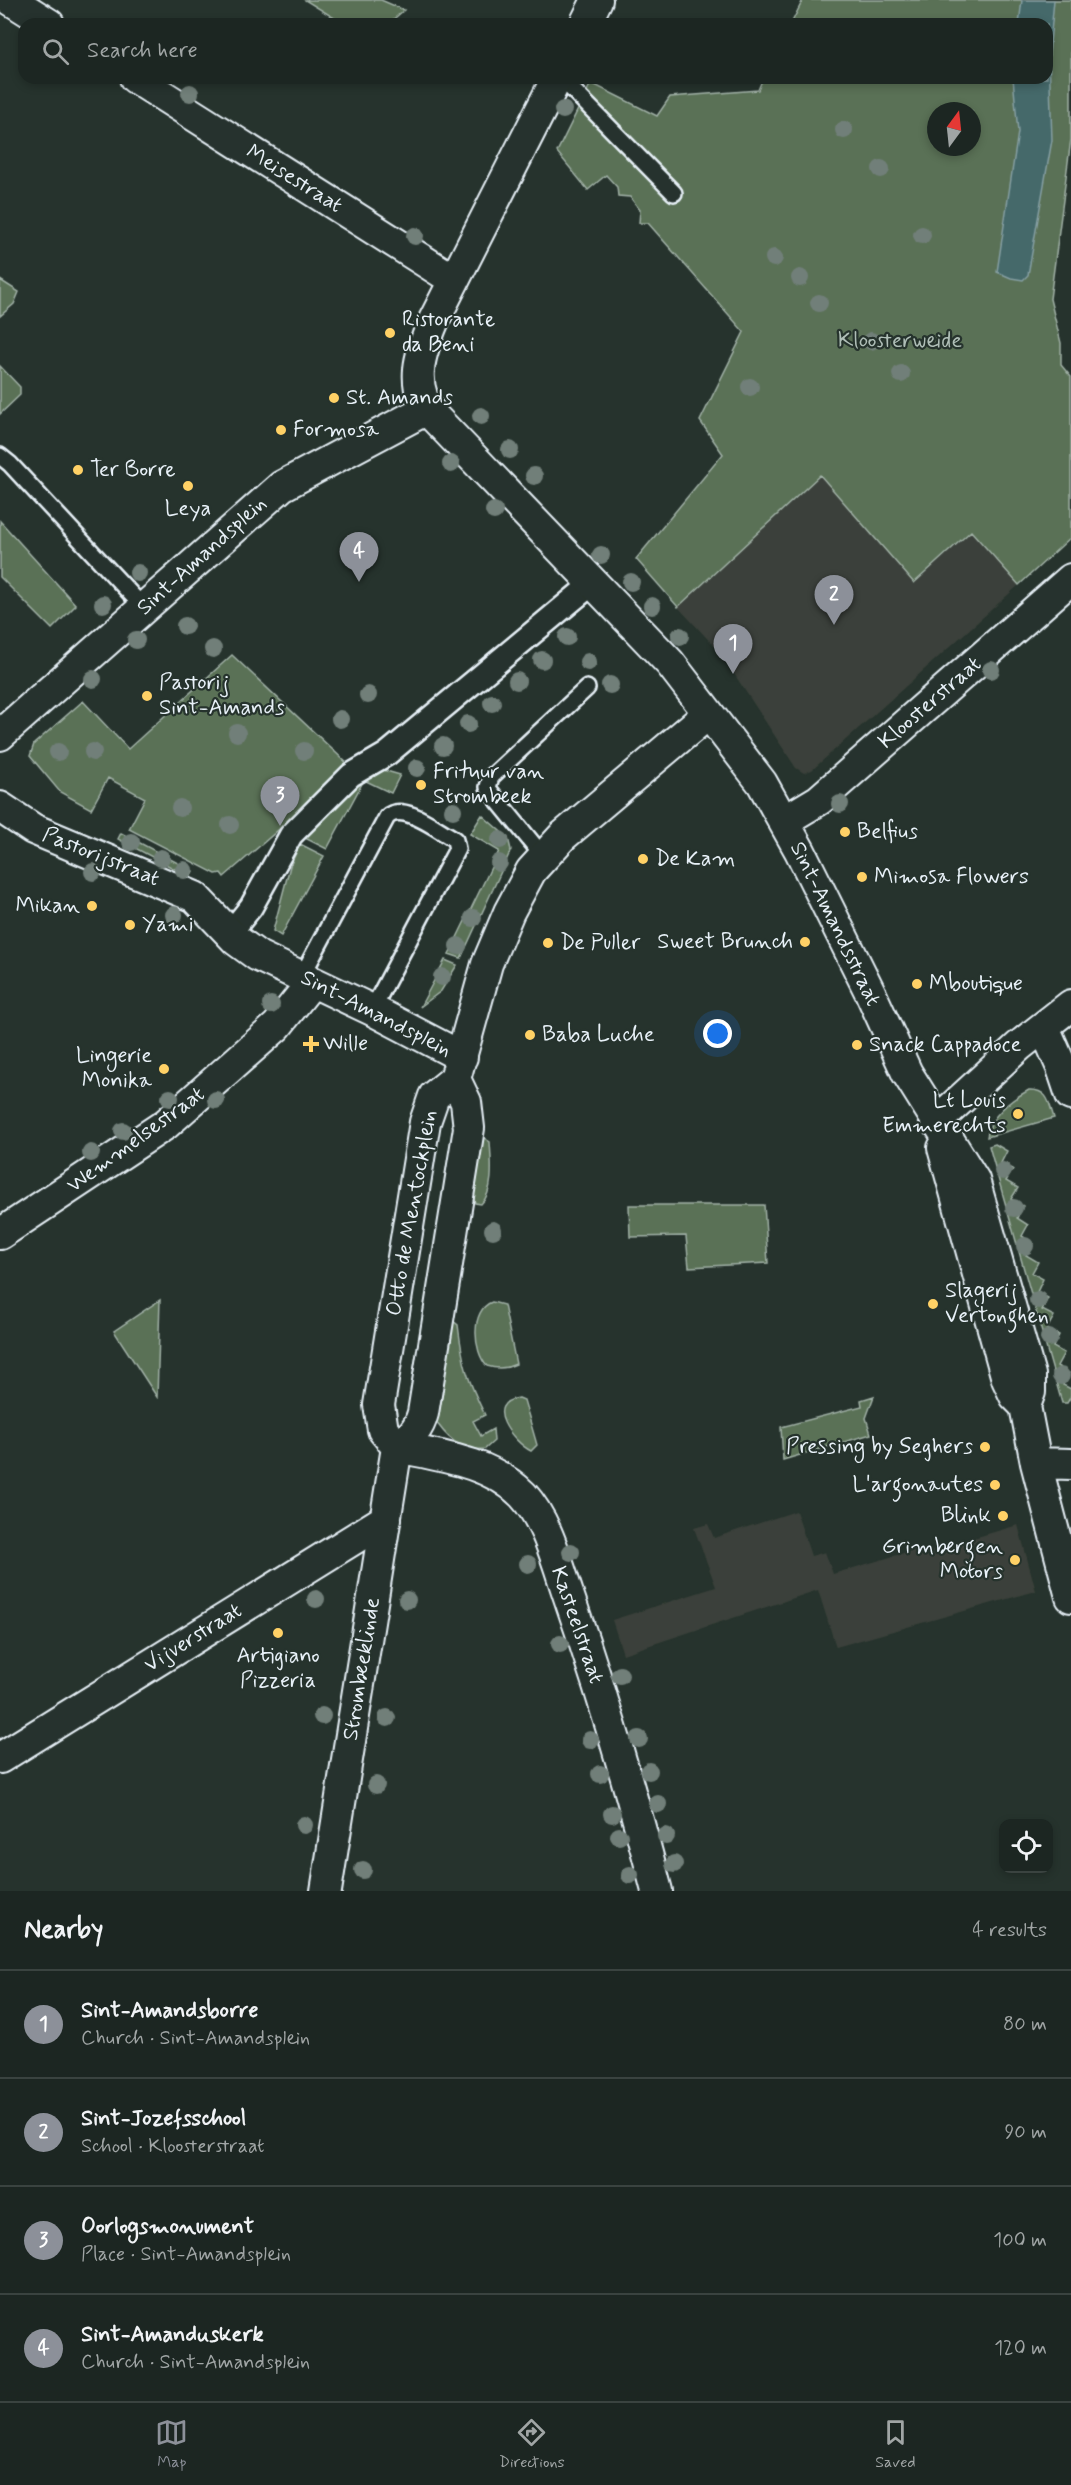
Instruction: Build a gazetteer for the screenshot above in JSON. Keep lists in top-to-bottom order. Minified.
{"streets":{"street":["Meisestraat","Sint-Amandsplein","Kloosterstraat","Pastorijstraat","Sint-Amandsstraat","Wemmelsestraat","Otto de Mentockplein","Kasteelstraat","Vijverstraat","Strombeeklinde"]},"crossings":[["Sint-Amandsplein","Pastorijstraat"],["Sint-Amandsplein","Wemmelsestraat"],["Sint-Amandsplein","Otto de Mentockplein"],["Kloosterstraat","Sint-Amandsstraat"],["Otto de Mentockplein","Kasteelstraat"],["Otto de Mentockplein","Strombeeklinde"],["Kasteelstraat","Strombeeklinde"],["Vijverstraat","Strombeeklinde"]],"parks":["Kloosterweide"],"places":{"other":["Ristorante da Beni","St. Amands","Formosa","Ter Borre","Leya","Pastorij Sint-Amands","Frituur van Strombeek","Belfius","De Kam","Mimosa Flowers","Mikan","Yami","Sweet Brunch","De Puller","Mboutique","Baba Luche","Snack Cappadoce","Lingerie Monika","Lt Louis Emmerechts","Slagerij Vertonghen","Pressing by Seghers","L'argonautes","Blink","Grimbergen Motors","Artigiano Pizzeria"],"health":["Wille"]},"north":"top","page":{"search":"Search here","pins":["4","2","1","3"],"heading":["Nearby","4 results"],"list":[{"mark":"1","name":"Sint-Amandsborre","note":"Church · Sint-Amandsplein","value":"80 m"},{"mark":"2","name":"Sint-Jozefsschool","note":"School · Kloosterstraat","value":"90 m"},{"mark":"3","name":"Oorlogsmonument","note":"Place · Sint-Amandsplein","value":"100 m"},{"mark":"4","name":"Sint-Amanduskerk","note":"Church · Sint-Amandsplein","value":"120 m"}],"nav":["Map","Directions","Saved"]}}
